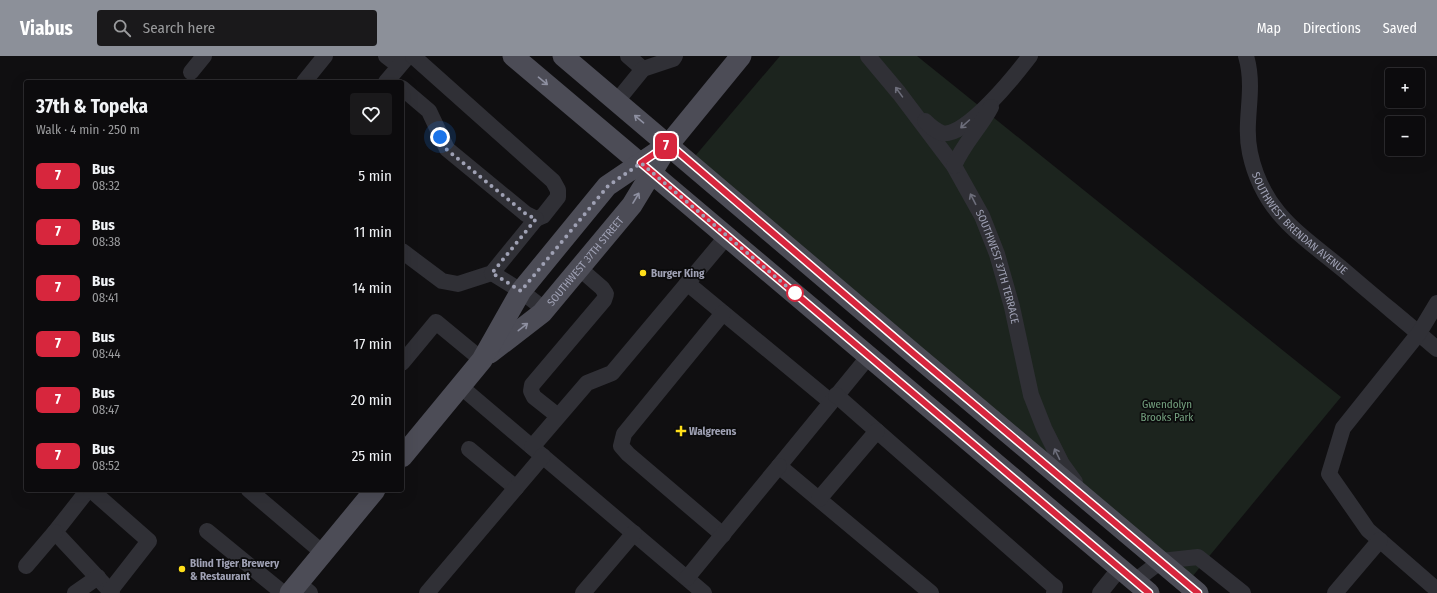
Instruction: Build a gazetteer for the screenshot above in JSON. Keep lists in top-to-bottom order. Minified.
{"streets":{"main road":["SOUTHWEST 37TH STREET"],"street":["SOUTHWEST BRENDAN AVENUE","SOUTHWEST 37TH TERRACE"]},"parks":["Gwendolyn Brooks Park"],"places":{"other":["Burger King","Blind Tiger Brewery & Restaurant"],"health":["Walgreens"]},"lines":["bus line 7"],"page":{"header":"Viabus","search":"Search here","nav":["Map","Directions","Saved"],"on_map":"7","map_buttons":["+","−"],"heading":["37th & Topeka","Walk · 4 min · 250 m"],"list":[{"mark":"7","name":"Bus","note":"08:32","value":"5 min"},{"mark":"7","name":"Bus","note":"08:38","value":"11 min"},{"mark":"7","name":"Bus","note":"08:41","value":"14 min"},{"mark":"7","name":"Bus","note":"08:44","value":"17 min"},{"mark":"7","name":"Bus","note":"08:47","value":"20 min"},{"mark":"7","name":"Bus","note":"08:52","value":"25 min"}]}}
